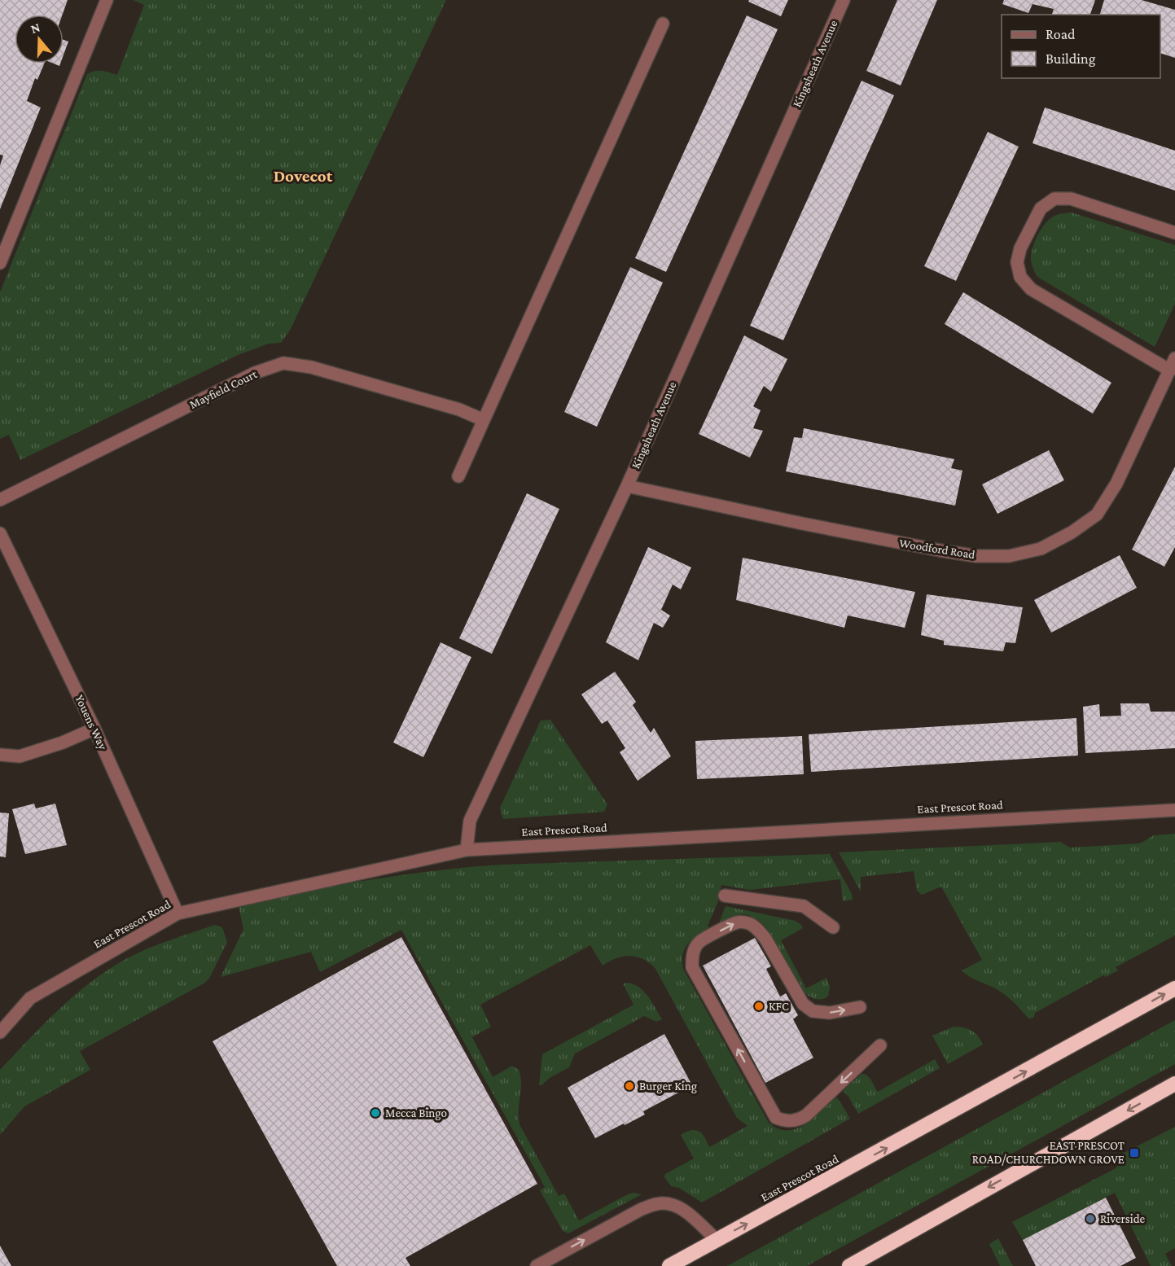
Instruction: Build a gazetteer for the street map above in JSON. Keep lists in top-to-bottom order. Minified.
{"streets":{"highway":["East Prescot Road"],"street":["Kingsheath Avenue","Mayfield Court","Woodford Road","Youens Way"]},"crossings":[["Kingsheath Avenue","Woodford Road"],["Kingsheath Avenue","East Prescot Road"],["Youens Way","East Prescot Road"]],"districts":["Dovecot"],"places":{"other":["KFC","Burger King","Mecca Bingo","Riverside"],"transit":["EAST PRESCOT ROAD/CHURCHDOWN GROVE"]},"legend":["Road","Building"],"north":"top"}
